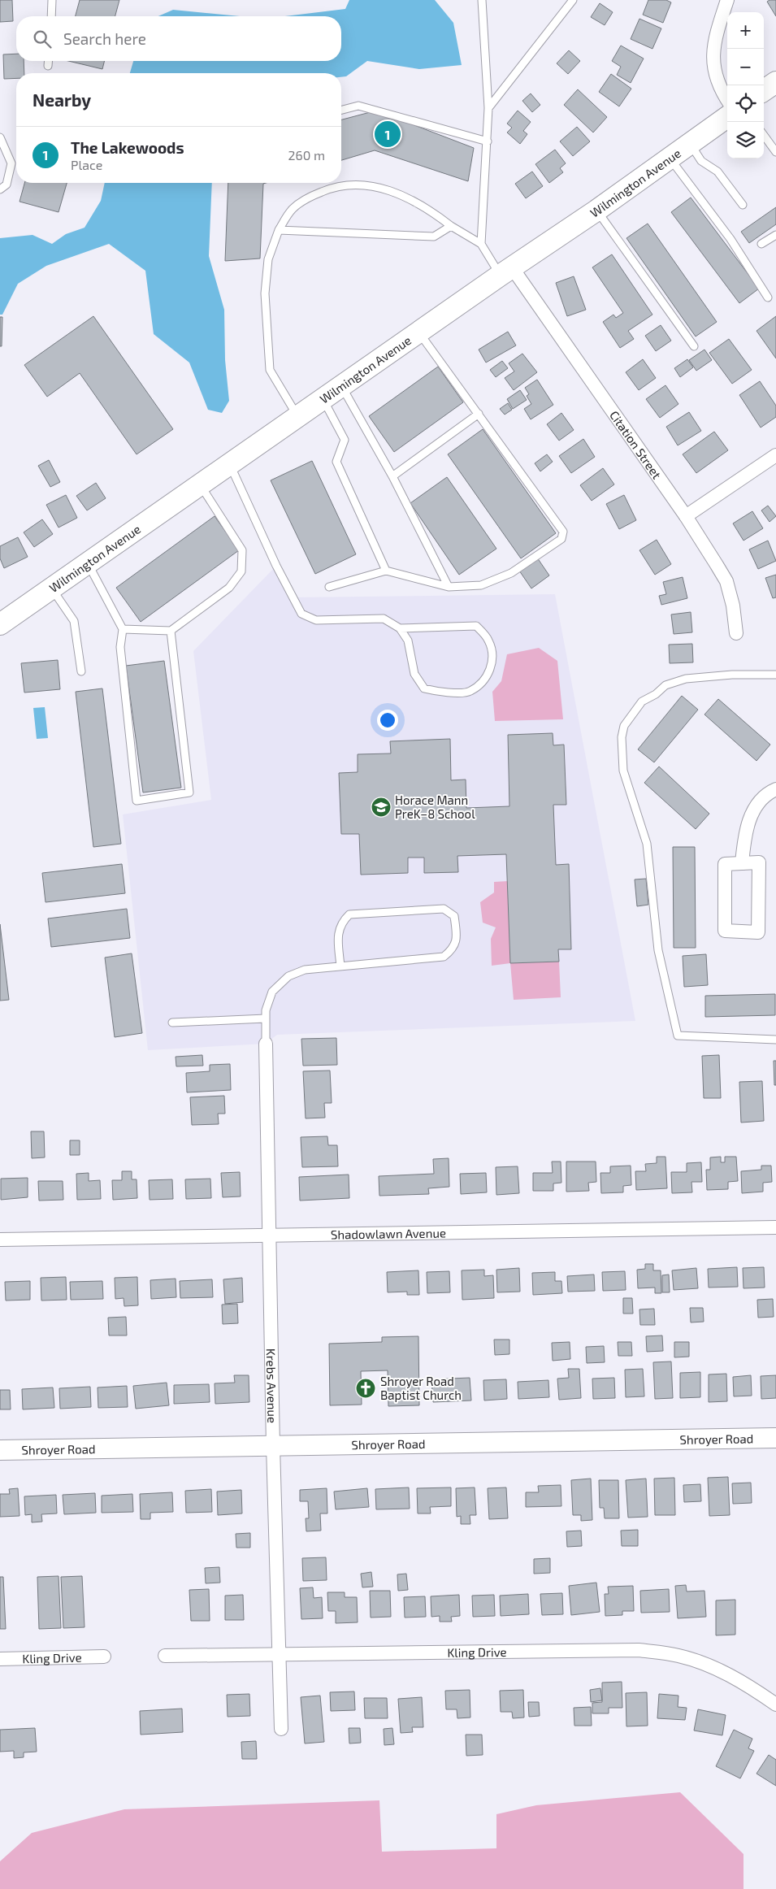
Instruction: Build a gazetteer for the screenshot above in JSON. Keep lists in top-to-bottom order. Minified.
{"streets":{"main road":["Wilmington Avenue","Shroyer Road"],"street":["Citation Street","Shadowlawn Avenue","Krebs Avenue","Kling Drive"]},"crossings":[["Wilmington Avenue","Citation Street"],["Shadowlawn Avenue","Krebs Avenue"],["Krebs Avenue","Shroyer Road"],["Krebs Avenue","Kling Drive"]],"places":{"school or university":["Horace Mann PreK–8 School"],"church":["Shroyer Road Baptist Church"]},"page":{"map_buttons":["+","−"],"search":"Search here","heading":"Nearby","pins":"1","list":[{"mark":"1","name":"The Lakewoods","note":"Place","value":"260 m"}]}}
